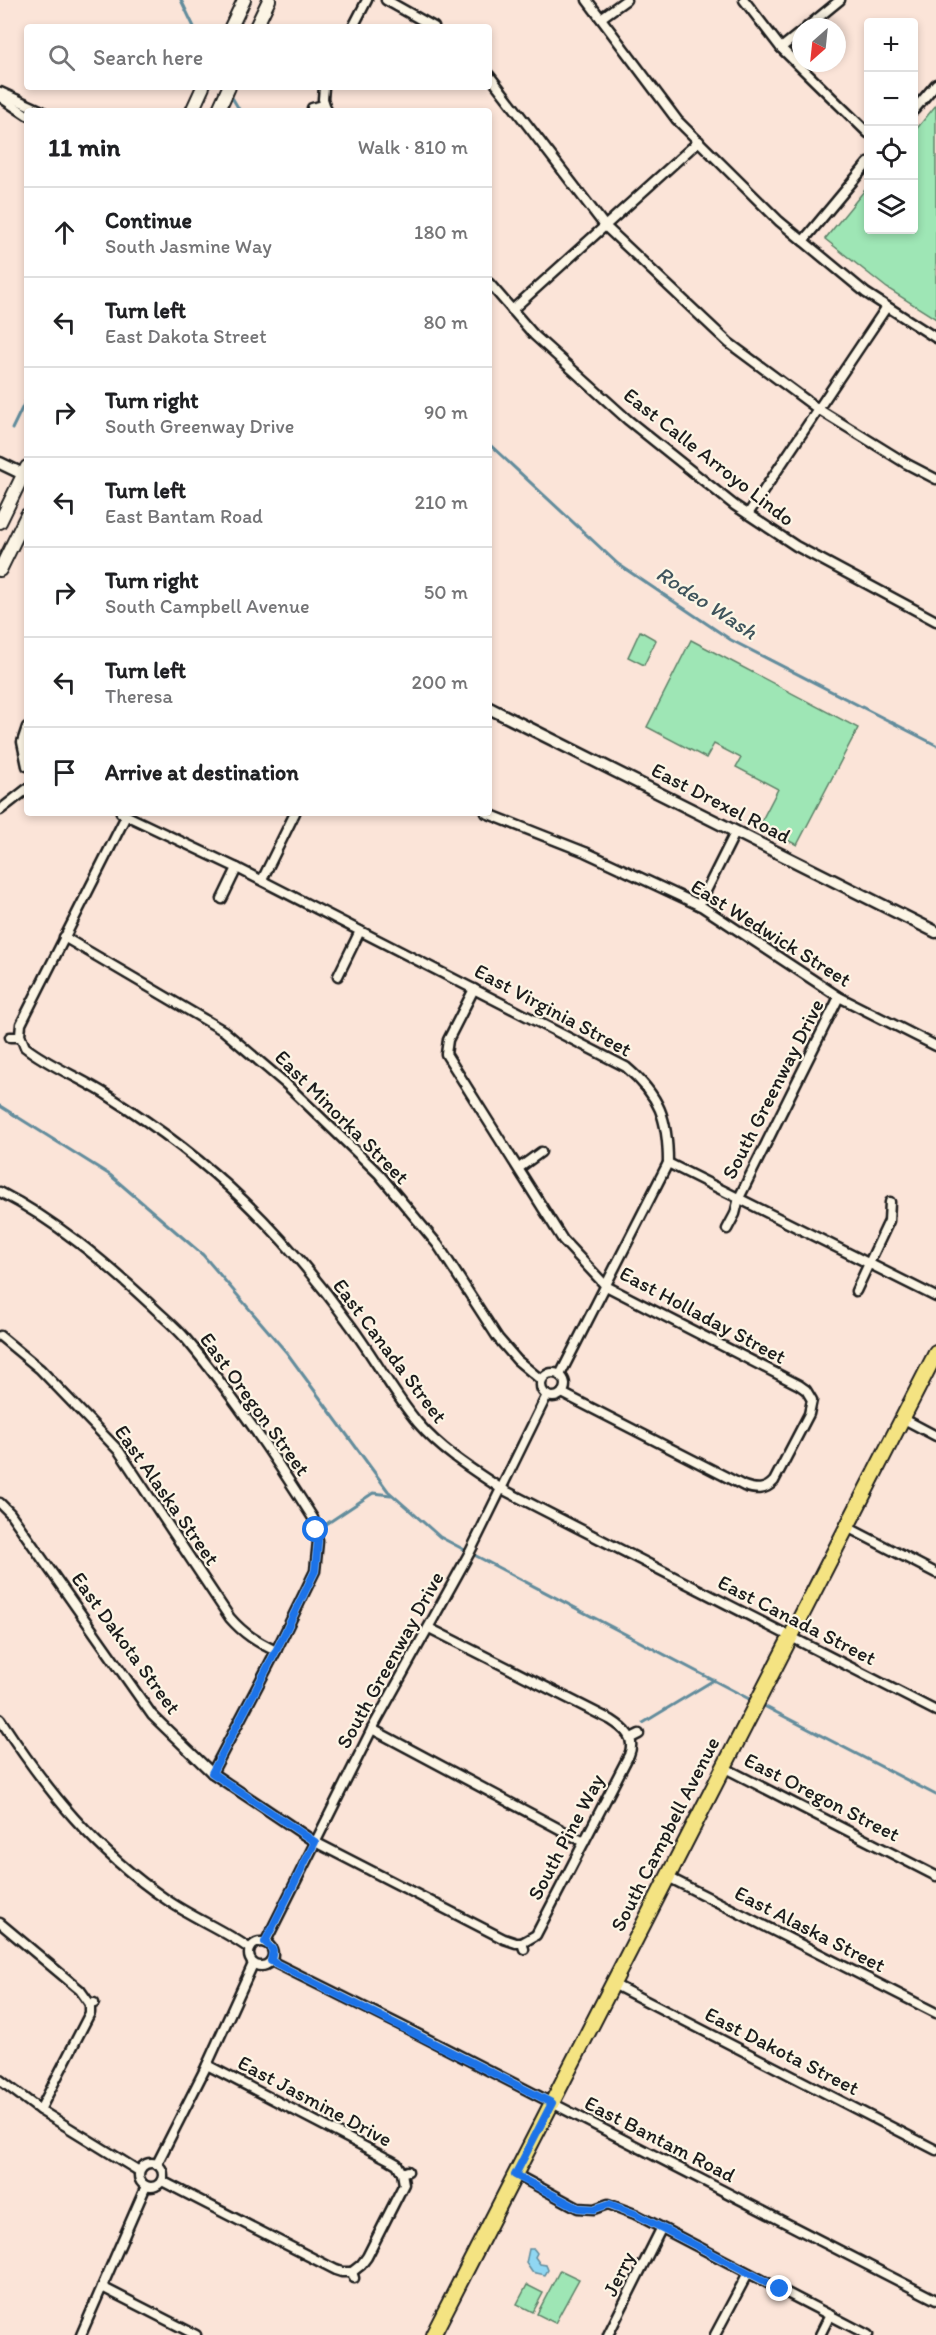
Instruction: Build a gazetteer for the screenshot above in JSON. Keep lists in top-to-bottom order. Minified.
{"streets":{"main road":["South Campbell Avenue"],"street":["East Calle Arroyo Lindo","East Drexel Road","East Wedwick Street","East Virginia Street","South Greenway Drive","East Minorka Street","East Holladay Street","East Canada Street","East Oregon Street","East Alaska Street","East Dakota Street","South Pine Way","East Jasmine Drive","East Bantam Road","Jerry"]},"crossings":[["East Wedwick Street","South Greenway Drive"],["East Virginia Street","East Holladay Street"],["South Greenway Drive","East Minorka Street"],["South Greenway Drive","East Holladay Street"],["South Greenway Drive","East Canada Street"],["South Greenway Drive","East Dakota Street"],["South Greenway Drive","South Pine Way"],["South Greenway Drive","East Bantam Road"],["East Minorka Street","East Holladay Street"],["East Canada Street","South Campbell Avenue"],["East Oregon Street","East Alaska Street"],["East Oregon Street","South Campbell Avenue"],["East Alaska Street","South Campbell Avenue"],["East Dakota Street","South Campbell Avenue"],["East Dakota Street","South Pine Way"],["South Campbell Avenue","East Bantam Road"]],"water":["Rodeo Wash"],"north":"bottom left","page":{"map_buttons":["+","−"],"search":"Search here","heading":["11 min","Walk · 810 m"],"list":[["Continue","South Jasmine Way","180 m"],["Turn left","East Dakota Street","80 m"],["Turn right","South Greenway Drive","90 m"],["Turn left","East Bantam Road","210 m"],["Turn right","South Campbell Avenue","50 m"],["Turn left","Theresa","200 m"],"Arrive at destination"]}}
